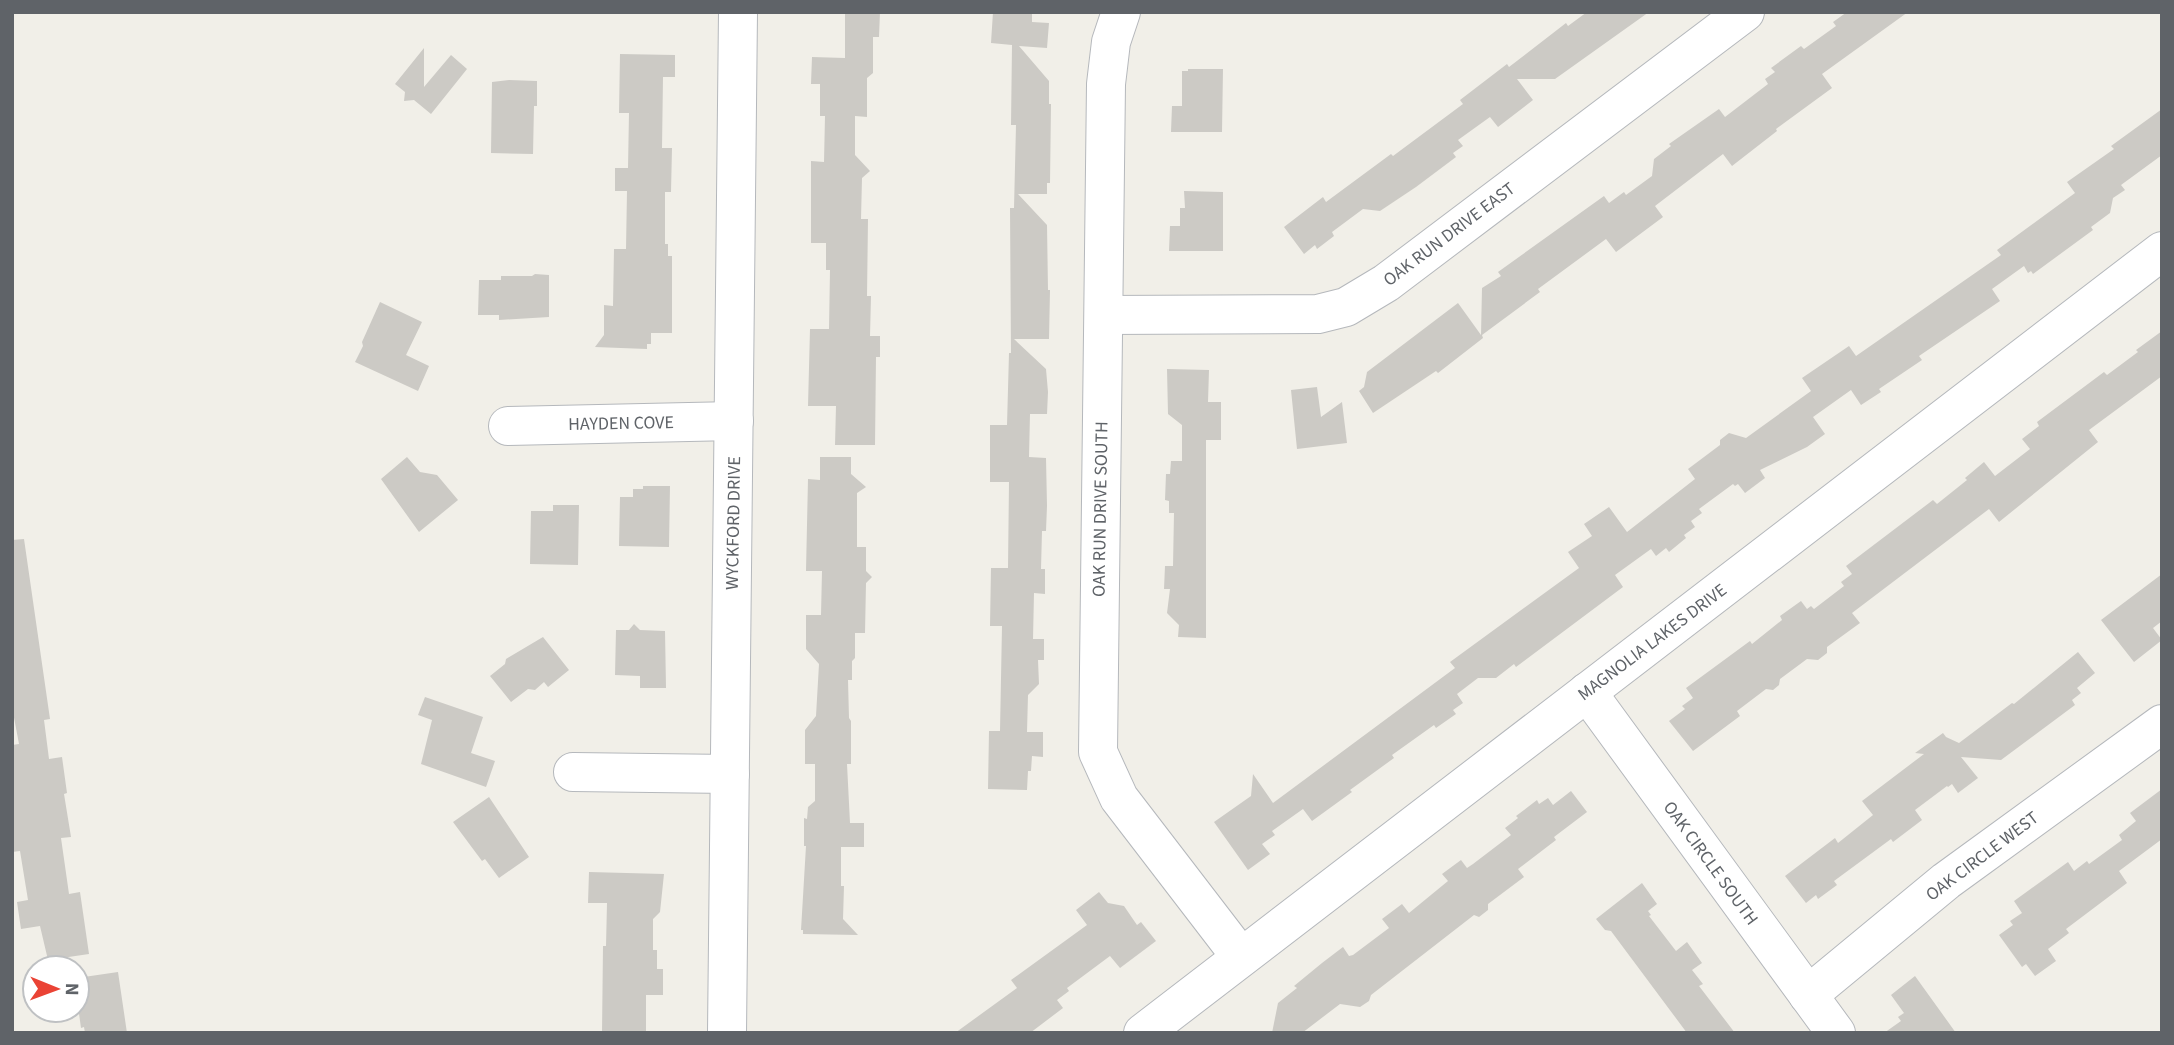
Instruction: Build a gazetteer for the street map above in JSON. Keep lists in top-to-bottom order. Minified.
{"streets":{"street":["OAK RUN DRIVE EAST","HAYDEN COVE","OAK RUN DRIVE SOUTH","WYCKFORD DRIVE","MAGNOLIA LAKES DRIVE","OAK CIRCLE WEST","OAK CIRCLE SOUTH"]},"crossings":[["OAK RUN DRIVE EAST","OAK RUN DRIVE SOUTH"],["HAYDEN COVE","WYCKFORD DRIVE"],["OAK RUN DRIVE SOUTH","MAGNOLIA LAKES DRIVE"],["MAGNOLIA LAKES DRIVE","OAK CIRCLE SOUTH"],["OAK CIRCLE WEST","OAK CIRCLE SOUTH"]],"north":"right"}
